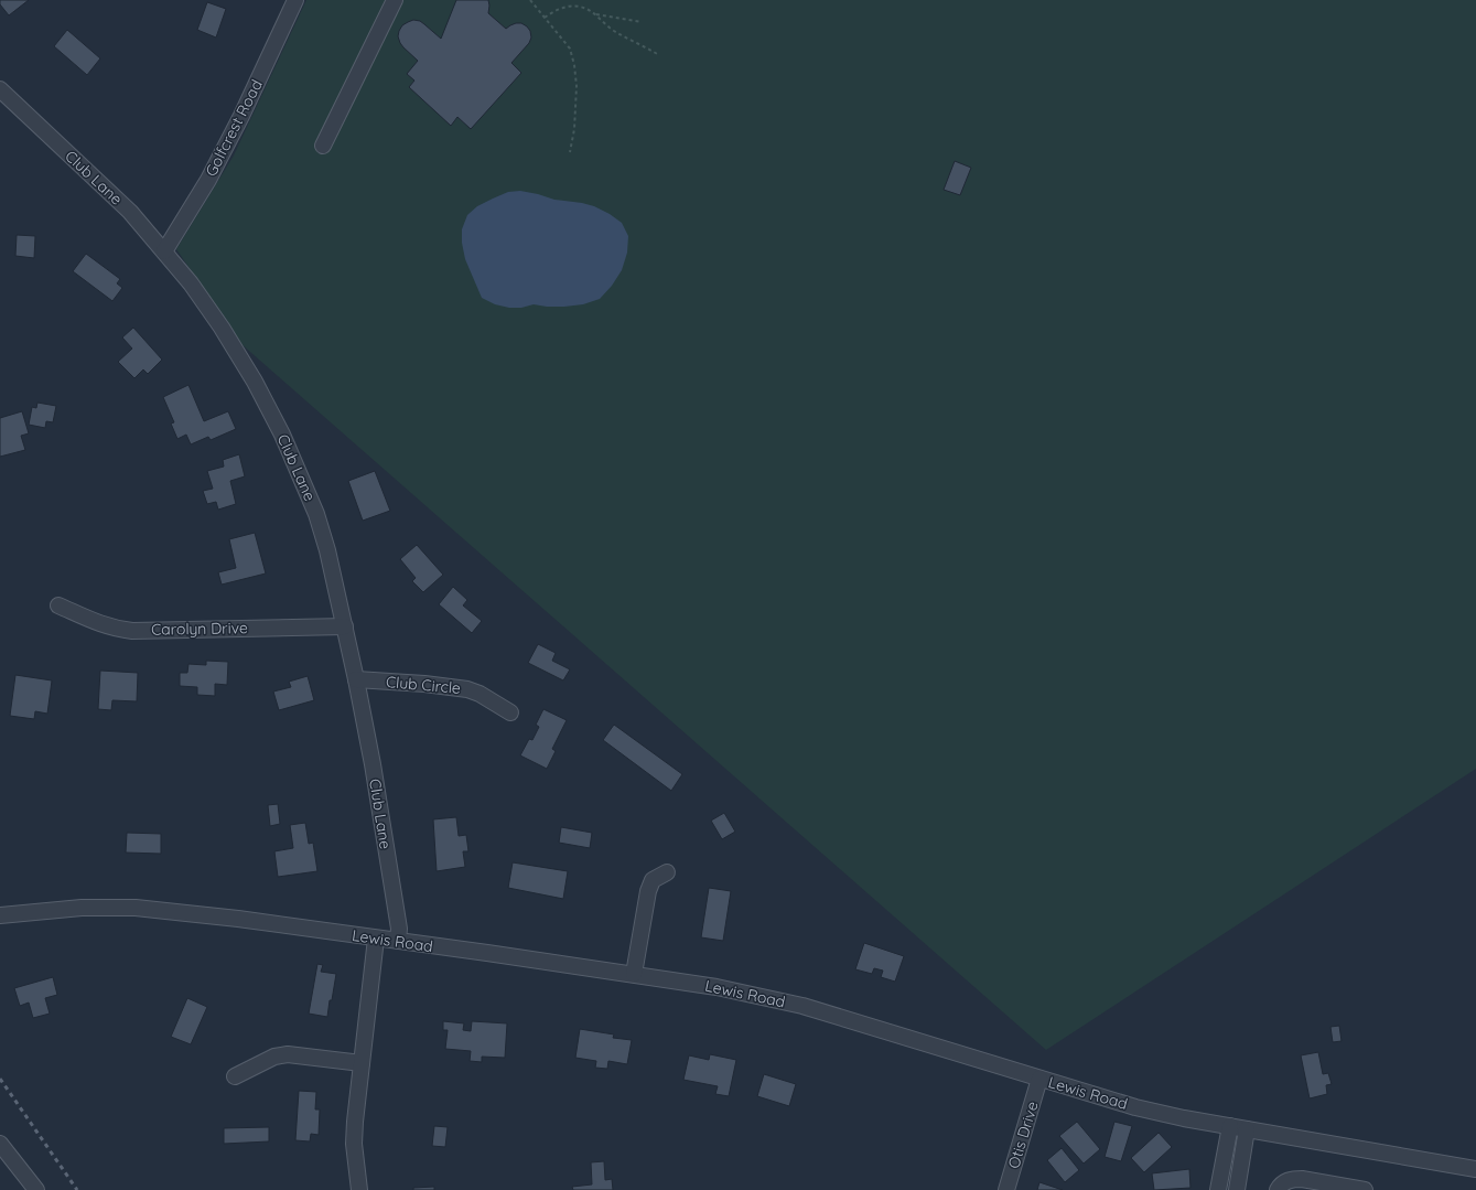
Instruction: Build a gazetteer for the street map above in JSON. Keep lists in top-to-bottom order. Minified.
{"streets":{"street":["Golfcrest Road","Club Lane","Carolyn Drive","Club Circle","Lewis Road","Otis Drive"]},"crossings":[["Golfcrest Road","Club Lane"],["Club Lane","Carolyn Drive"],["Club Lane","Club Circle"],["Club Lane","Lewis Road"],["Lewis Road","Otis Drive"]]}
